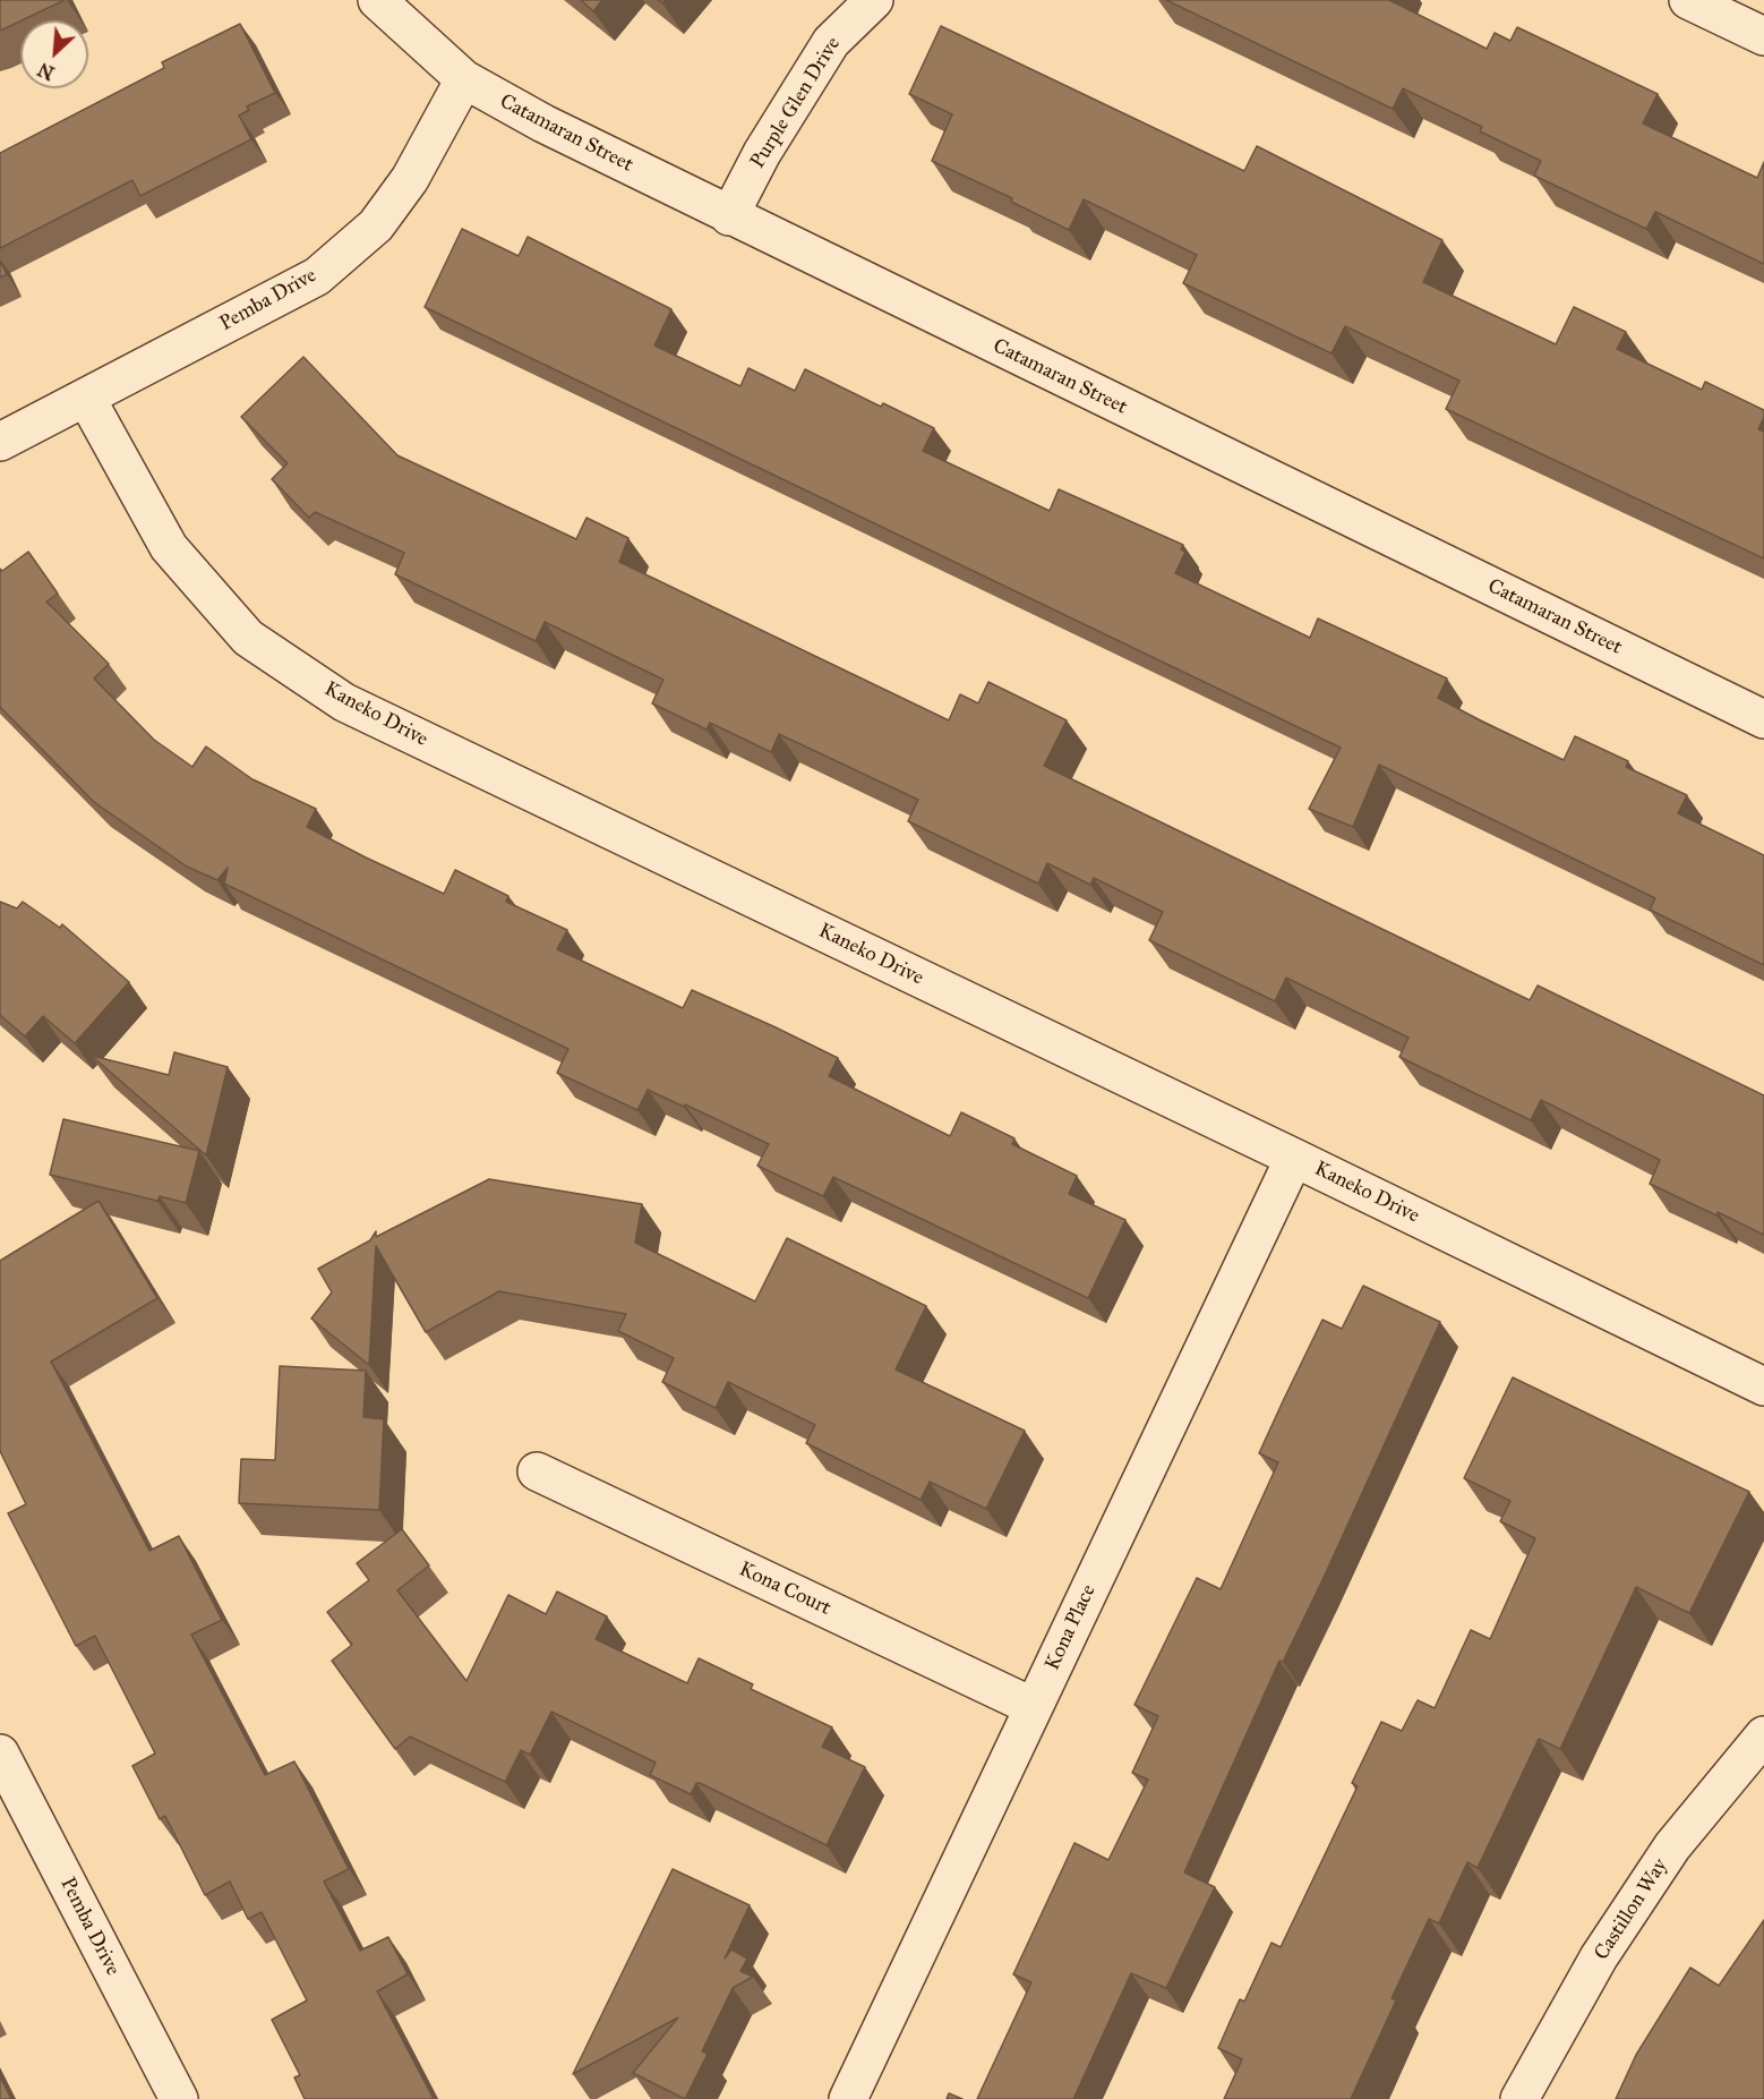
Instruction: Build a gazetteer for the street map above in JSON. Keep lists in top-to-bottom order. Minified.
{"streets":{"street":["Purple Glen Drive","Catamaran Street","Pemba Drive","Kaneko Drive","Kona Court","Kona Place","Castillon Way"]},"crossings":[["Purple Glen Drive","Catamaran Street"],["Catamaran Street","Pemba Drive"],["Pemba Drive","Kaneko Drive"],["Kaneko Drive","Kona Place"],["Kona Court","Kona Place"]],"north":"bottom left"}
